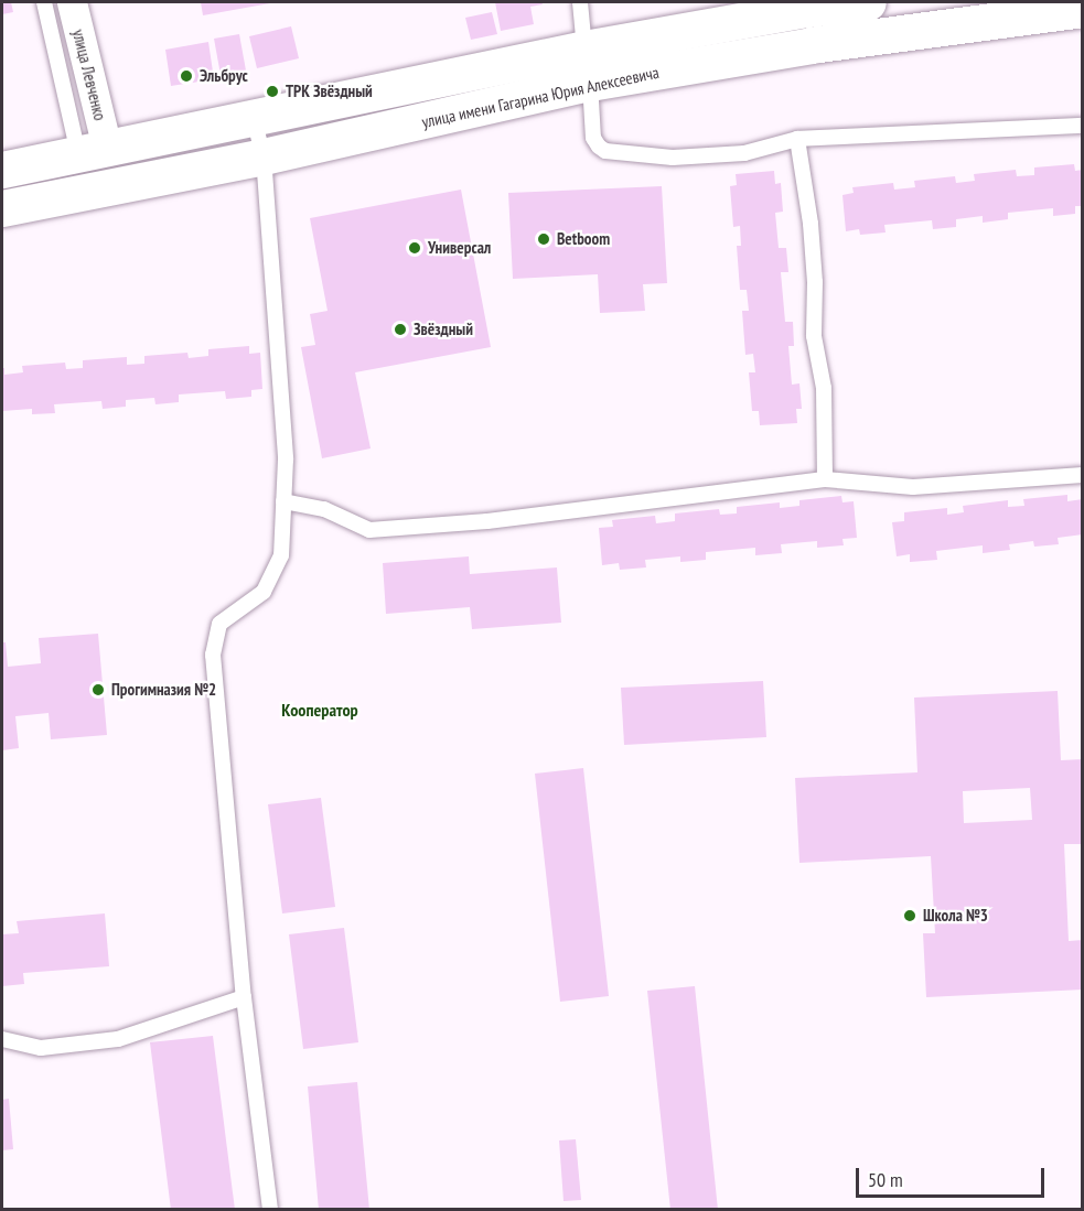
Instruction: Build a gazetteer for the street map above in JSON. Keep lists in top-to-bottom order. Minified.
{"streets":{"street":["улица Левченко","улица имени Гагарина Юрия Алексеевича"]},"crossings":[["улица Левченко","улица имени Гагарина Юрия Алексеевича"]],"districts":["Кооператор"],"places":["Эльбрус","ТРК Звёздный","Betboom","Универсал","Звёздный","Прогимназия №2","Школа №3"],"scale_bar":"50 m"}
